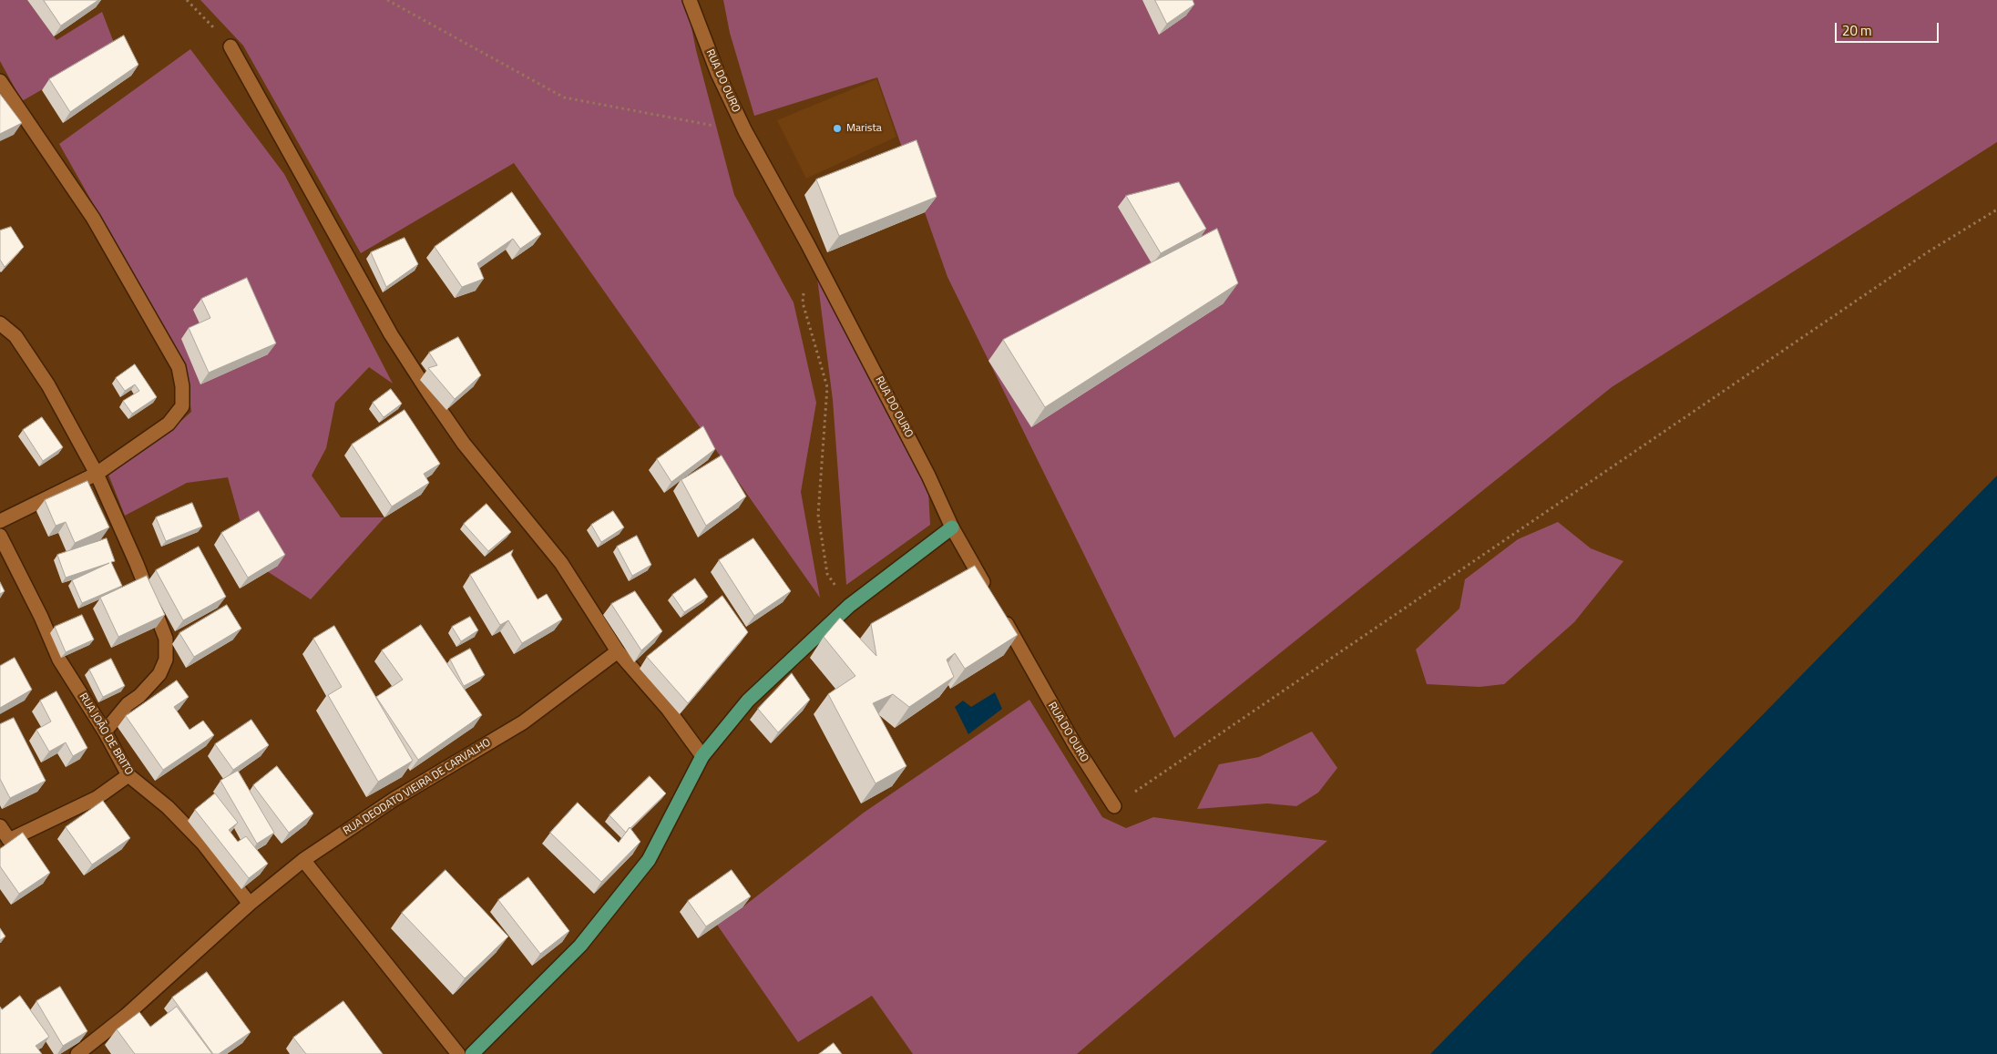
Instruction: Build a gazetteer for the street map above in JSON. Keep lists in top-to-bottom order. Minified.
{"streets":{"street":["RUA DO OURO","RUA JOÃO DE BRITO","RUA DEODATO VIEIRA DE CARVALHO"]},"crossings":[["RUA JOÃO DE BRITO","RUA DEODATO VIEIRA DE CARVALHO"]],"places":["Marista"],"scale_bar":"20 m"}
